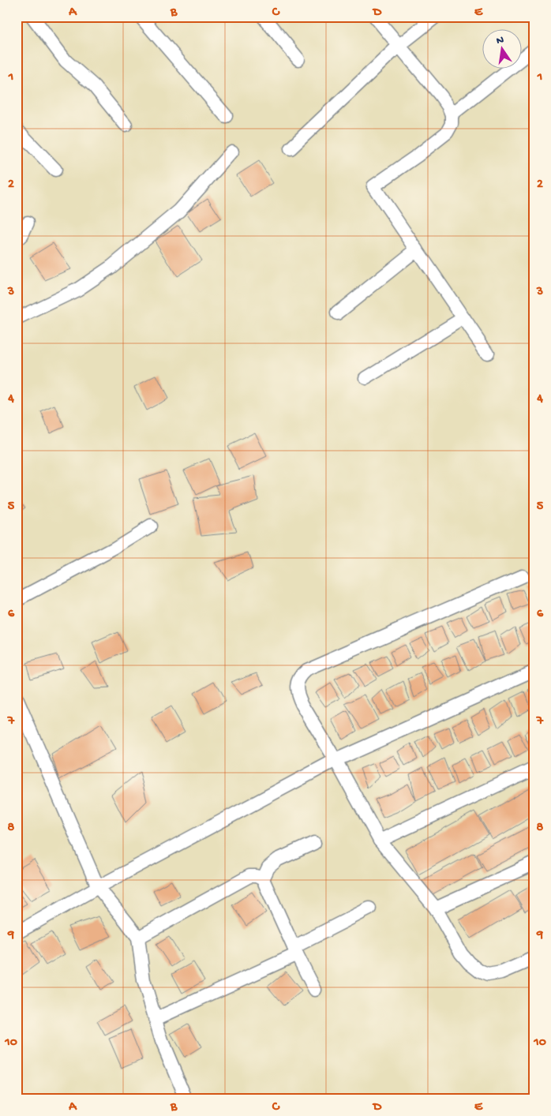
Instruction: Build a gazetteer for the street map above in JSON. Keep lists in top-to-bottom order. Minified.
{"north":"top","grid":{"columns":["A","B","C","D","E"],"rows":["1","2","3","4","5","6","7","8","9","10"]}}
